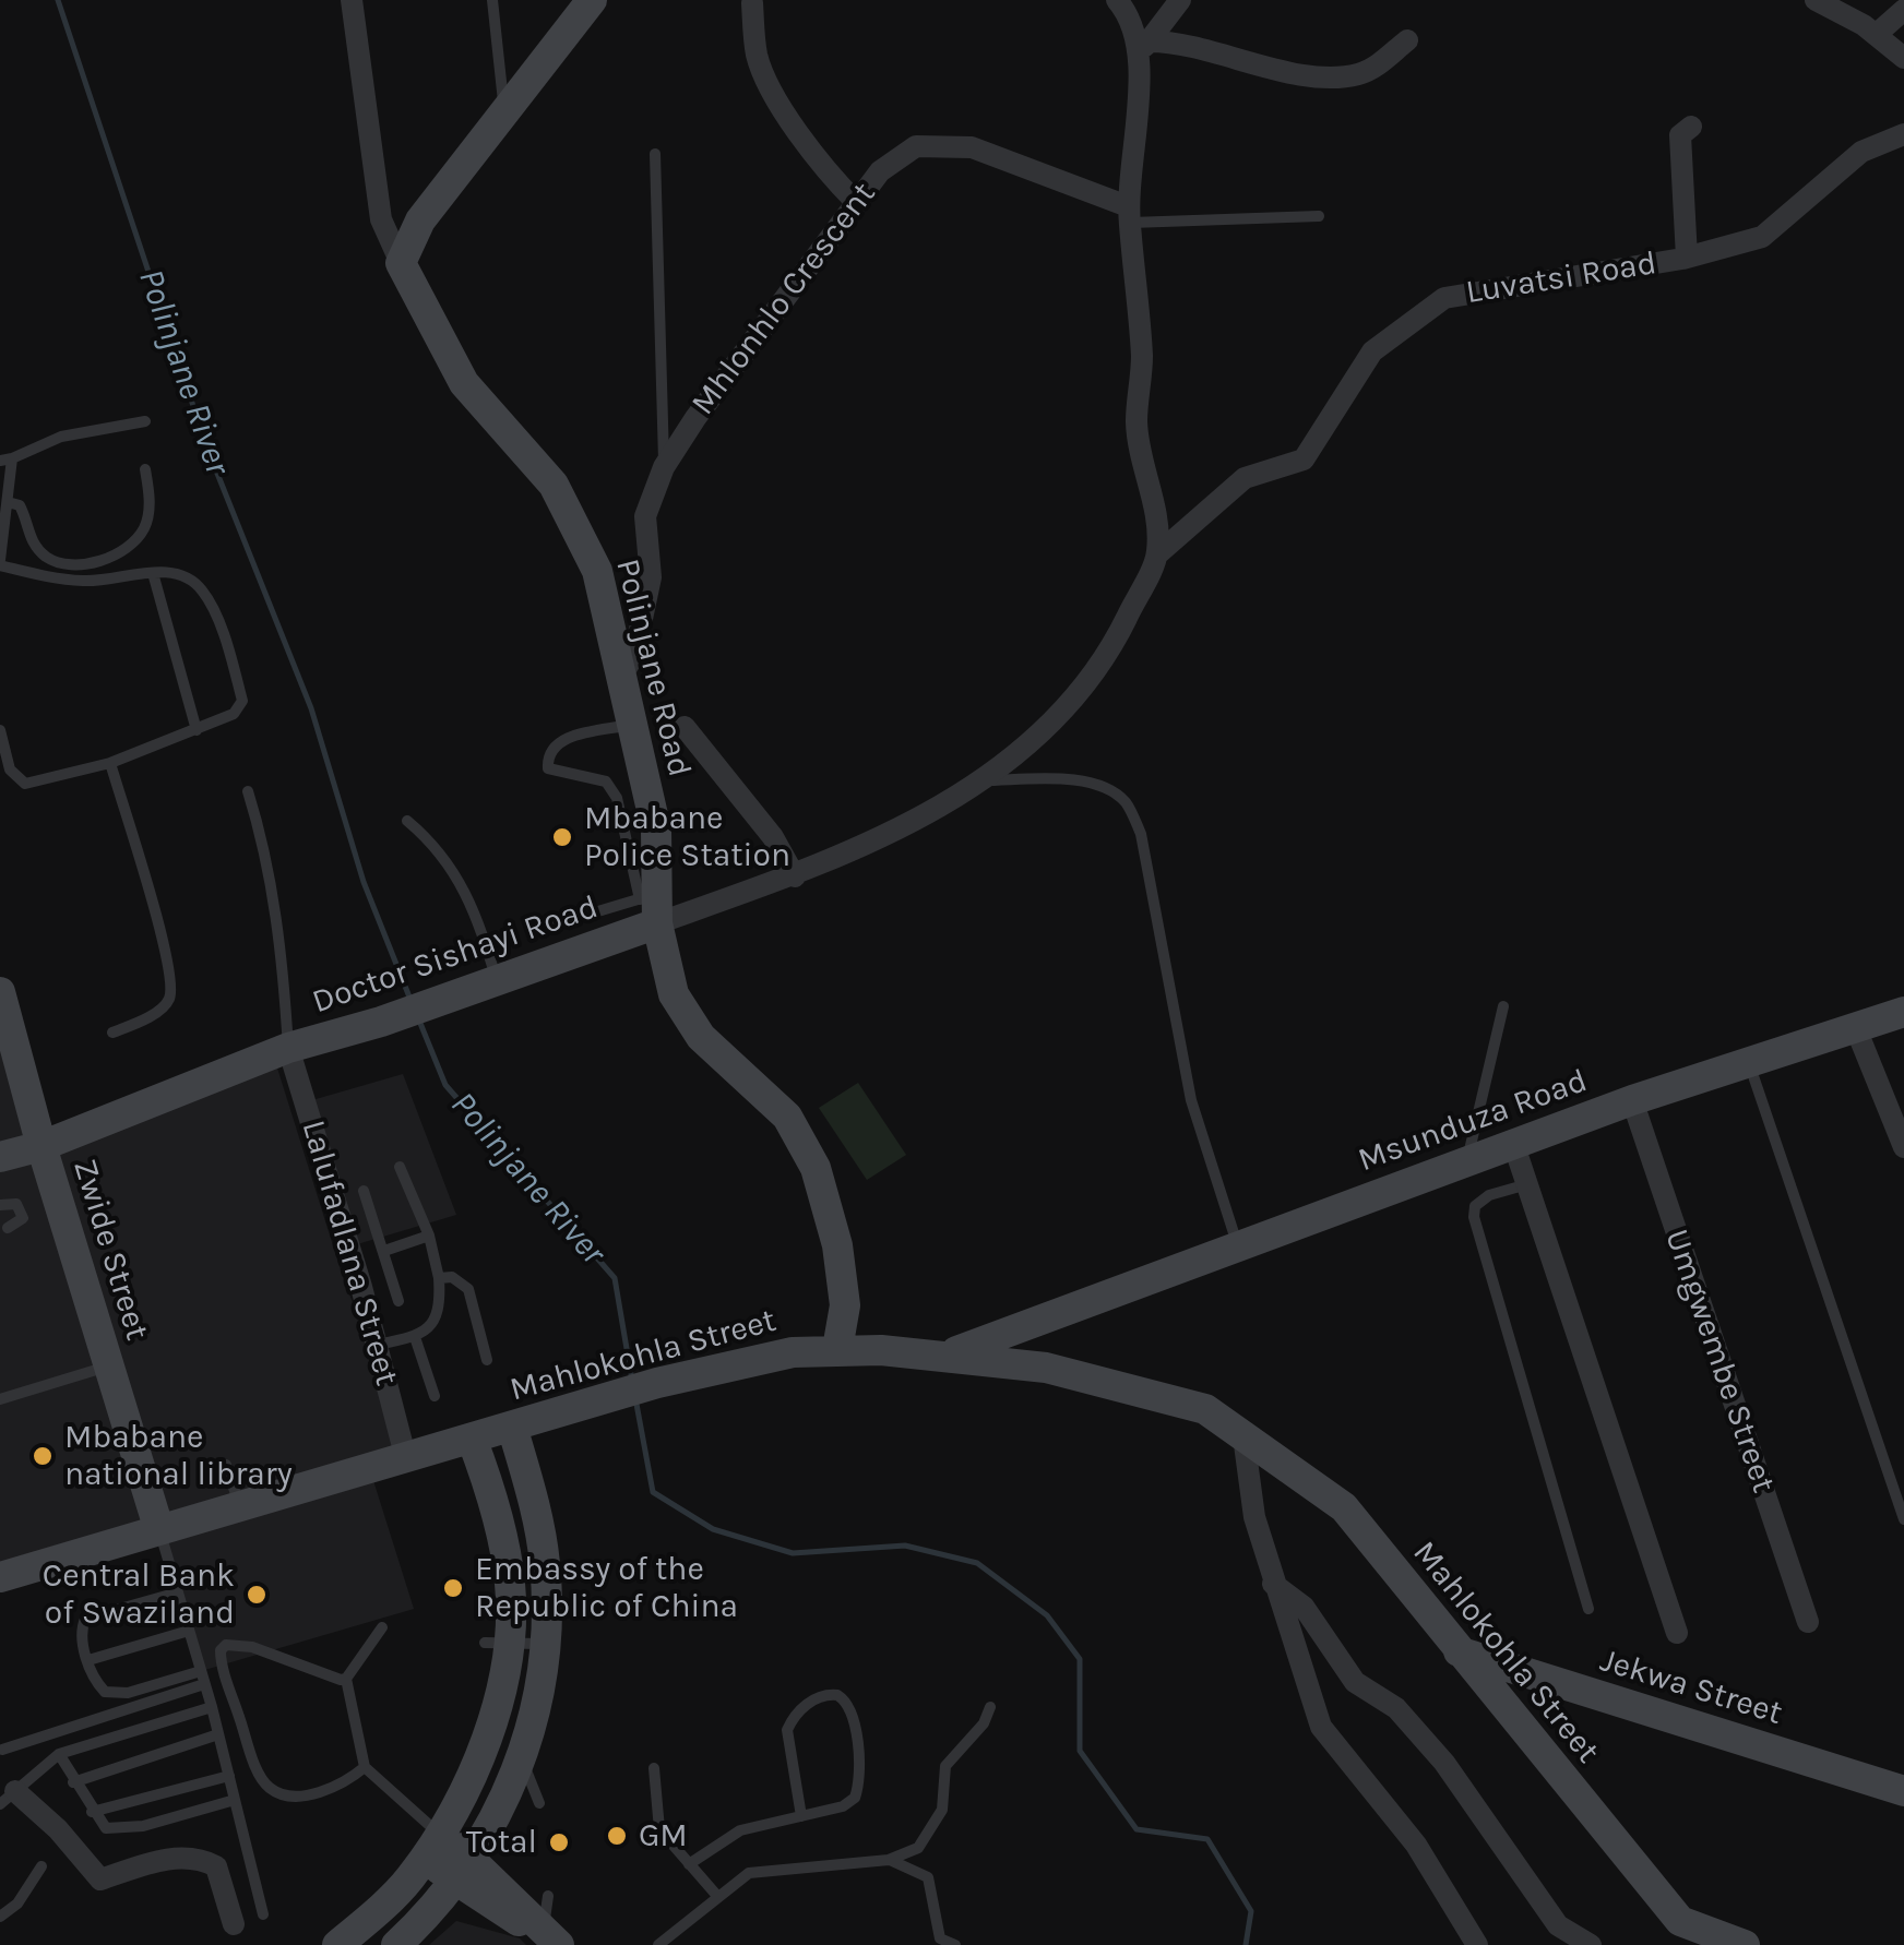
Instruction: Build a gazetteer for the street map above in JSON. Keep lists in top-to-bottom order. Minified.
{"streets":{"street":["Luvatsi Road","Mhlonhlo Crescent","Polinjane Road","Doctor Sishayi Road","Msunduza Road","Zwide Street","Lalufadlana Street","Mahlokohla Street","Umgwembe Street","Jekwa Street"]},"crossings":[["Luvatsi Road","Doctor Sishayi Road"],["Mhlonhlo Crescent","Polinjane Road"],["Mhlonhlo Crescent","Doctor Sishayi Road"],["Polinjane Road","Doctor Sishayi Road"],["Polinjane Road","Mahlokohla Street"],["Doctor Sishayi Road","Zwide Street"],["Doctor Sishayi Road","Lalufadlana Street"],["Msunduza Road","Mahlokohla Street"],["Msunduza Road","Umgwembe Street"],["Zwide Street","Mahlokohla Street"],["Lalufadlana Street","Mahlokohla Street"],["Mahlokohla Street","Jekwa Street"]],"water":["Polinjane River"],"places":["Mbabane Police Station","Mbabane national library","Embassy of the Republic of China","Central Bank of Swaziland","GM","Total"]}
